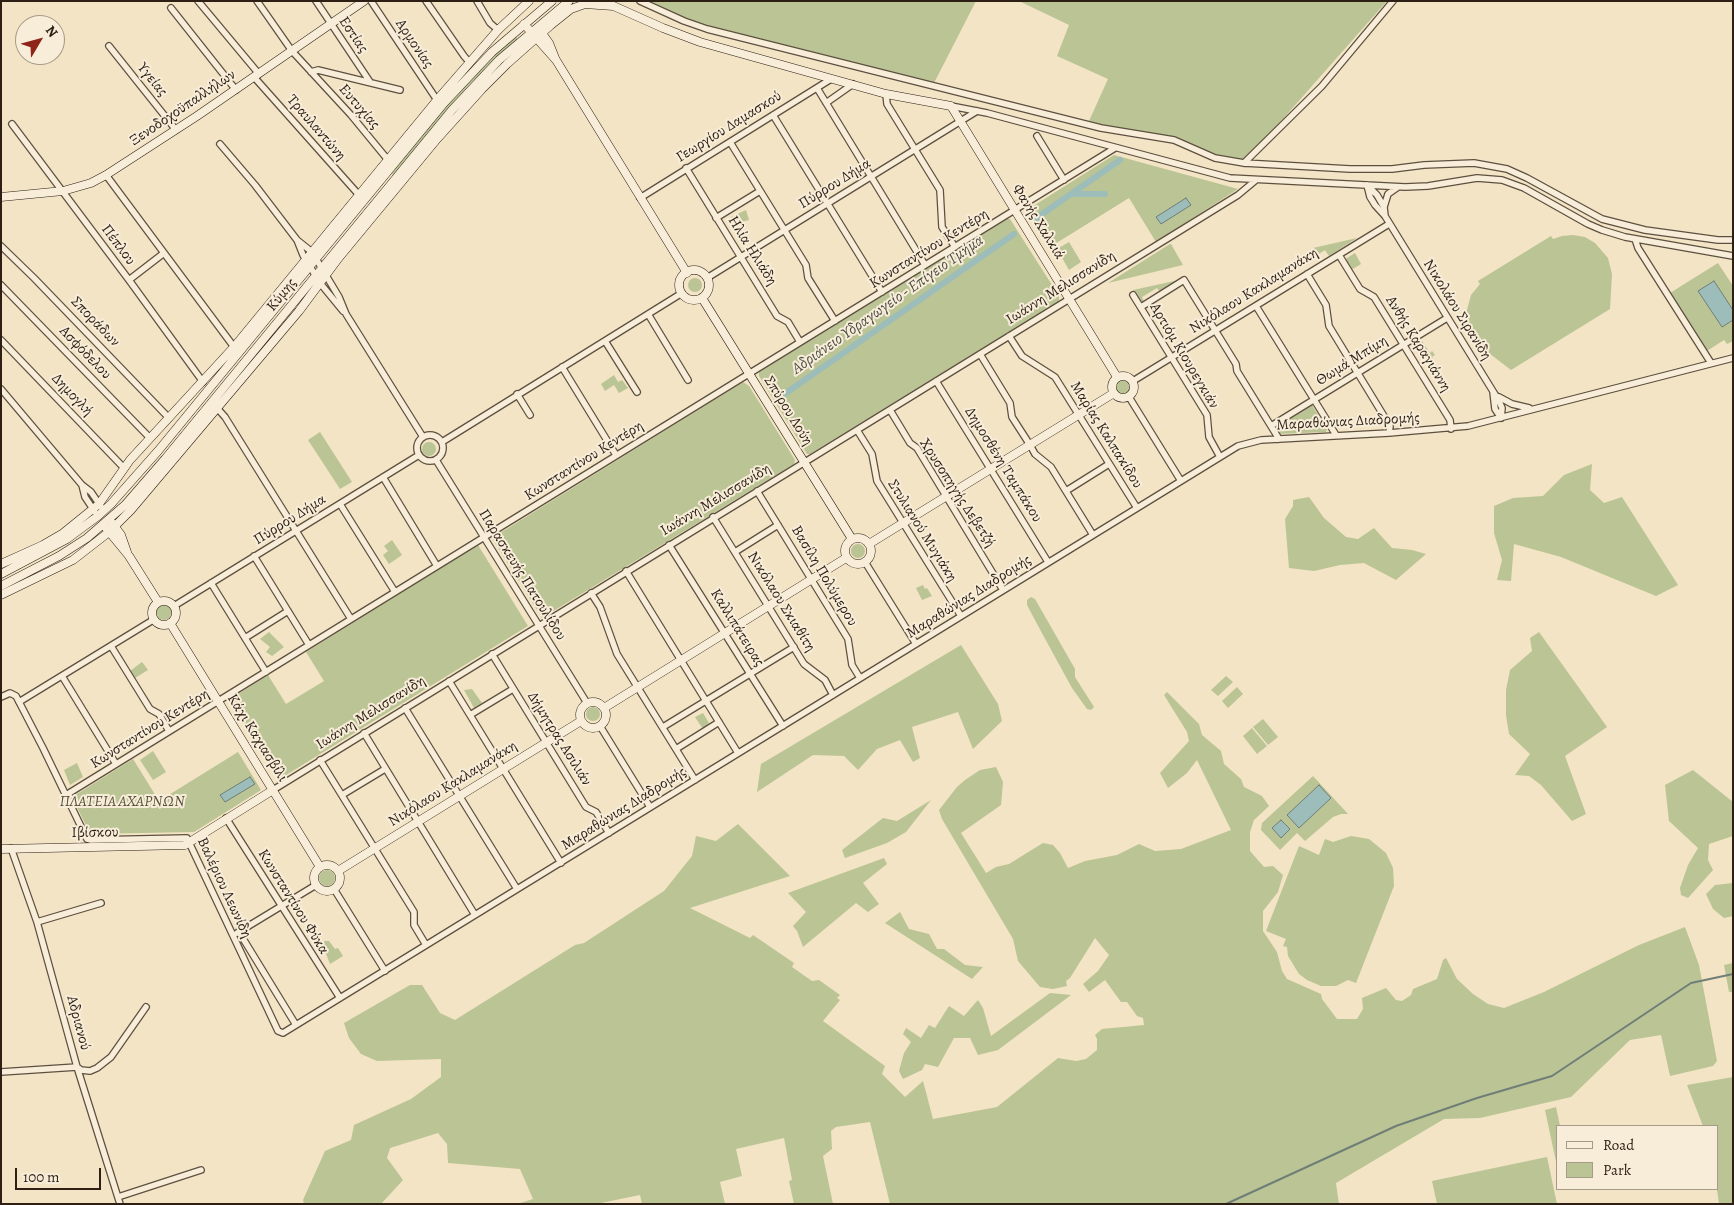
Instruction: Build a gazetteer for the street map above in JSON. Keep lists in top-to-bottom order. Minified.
{"streets":{"street":["Εστίας","Αρμονίας","Υγείας","Ευτυχίας","Ξενοδοχοϋπαλλήλων","Γεωργίου Δαμασκού","Τραυλαντώνη","Πύρρου Δήμα","Φανής Χαλκιά","Πέπλου","Κωνσταντίνου Κεντέρη","Ηλία Ηλιάδη","Ιωάννη Μελισσανίδη","Νικόλαου Κακλαμανάκη","Κύμης","Νικολάου Σιρανίδη","Σποράδων","Ανθής Καραγιάννη","Ασφόδελου","Αρτιόμ Κιουρεγκιάν","Θωμά Μπίμη","Δημογλή","Σπύρου Λούη","Μαραθώνιας Διαδρομής","Μαρίας Καλπακίδου","Δημοσθένη Ταμπάκου","Χρυσοπηγής Δεβετζή","Στυλιανού Μυγιάκη","Παρασκευής Πατουλίδου","Βασίλη Πολύμερου","Νικόλαου Σκιαθίτη","Καλλιπάτειρας","Κάχι Καχιασβίλι","Δήμητρας Ασιλιάν","Ιβίσκου","Βαλέριου Λεωνίδη","Κωνσταντίνου Φύκα","Αδριανού"]},"crossings":[["Εστίας","Ευτυχίας"],["Εστίας","Ξενοδοχοϋπαλλήλων"],["Υγείας","Ξενοδοχοϋπαλλήλων"],["Ευτυχίας","Ξενοδοχοϋπαλλήλων"],["Ξενοδοχοϋπαλλήλων","Τραυλαντώνη"],["Ξενοδοχοϋπαλλήλων","Πέπλου"],["Γεωργίου Δαμασκού","Ηλία Ηλιάδη"],["Πύρρου Δήμα","Φανής Χαλκιά"],["Πύρρου Δήμα","Ηλία Ηλιάδη"],["Πύρρου Δήμα","Σπύρου Λούη"],["Πύρρου Δήμα","Παρασκευής Πατουλίδου"],["Πύρρου Δήμα","Κάχι Καχιασβίλι"],["Φανής Χαλκιά","Κωνσταντίνου Κεντέρη"],["Φανής Χαλκιά","Ιωάννη Μελισσανίδη"],["Φανής Χαλκιά","Νικόλαου Κακλαμανάκη"],["Κωνσταντίνου Κεντέρη","Ηλία Ηλιάδη"],["Κωνσταντίνου Κεντέρη","Σπύρου Λούη"],["Κωνσταντίνου Κεντέρη","Παρασκευής Πατουλίδου"],["Κωνσταντίνου Κεντέρη","Κάχι Καχιασβίλι"],["Κωνσταντίνου Κεντέρη","Βαλέριου Λεωνίδη"],["Ιωάννη Μελισσανίδη","Σπύρου Λούη"],["Ιωάννη Μελισσανίδη","Μαρίας Καλπακίδου"],["Ιωάννη Μελισσανίδη","Δημοσθένη Ταμπάκου"],["Ιωάννη Μελισσανίδη","Χρυσοπηγής Δεβετζή"],["Ιωάννη Μελισσανίδη","Στυλιανού Μυγιάκη"],["Ιωάννη Μελισσανίδη","Παρασκευής Πατουλίδου"],["Ιωάννη Μελισσανίδη","Βασίλη Πολύμερου"],["Ιωάννη Μελισσανίδη","Νικόλαου Σκιαθίτη"],["Ιωάννη Μελισσανίδη","Καλλιπάτειρας"],["Ιωάννη Μελισσανίδη","Κάχι Καχιασβίλι"],["Ιωάννη Μελισσανίδη","Δήμητρας Ασιλιάν"],["Ιωάννη Μελισσανίδη","Ιβίσκου"],["Ιωάννη Μελισσανίδη","Βαλέριου Λεωνίδη"],["Ιωάννη Μελισσανίδη","Κωνσταντίνου Φύκα"],["Νικόλαου Κακλαμανάκη","Νικολάου Σιρανίδη"],["Νικόλαου Κακλαμανάκη","Ανθής Καραγιάννη"],["Νικόλαου Κακλαμανάκη","Αρτιόμ Κιουρεγκιάν"],["Νικόλαου Κακλαμανάκη","Παρασκευής Πατουλίδου"],["Νικόλαου Κακλαμανάκη","Κάχι Καχιασβίλι"],["Νικόλαου Κακλαμανάκη","Δήμητρας Ασιλιάν"],["Νικολάου Σιρανίδη","Θωμά Μπίμη"],["Νικολάου Σιρανίδη","Μαραθώνιας Διαδρομής"],["Ανθής Καραγιάννη","Θωμά Μπίμη"],["Ανθής Καραγιάννη","Μαραθώνιας Διαδρομής"],["Αρτιόμ Κιουρεγκιάν","Μαραθώνιας Διαδρομής"],["Μαραθώνιας Διαδρομής","Μαρίας Καλπακίδου"],["Μαραθώνιας Διαδρομής","Δημοσθένη Ταμπάκου"],["Μαραθώνιας Διαδρομής","Χρυσοπηγής Δεβετζή"],["Μαραθώνιας Διαδρομής","Στυλιανού Μυγιάκη"],["Μαραθώνιας Διαδρομής","Βασίλη Πολύμερου"],["Μαραθώνιας Διαδρομής","Νικόλαου Σκιαθίτη"],["Μαραθώνιας Διαδρομής","Καλλιπάτειρας"],["Μαραθώνιας Διαδρομής","Δήμητρας Ασιλιάν"],["Μαραθώνιας Διαδρομής","Βαλέριου Λεωνίδη"],["Μαραθώνιας Διαδρομής","Κωνσταντίνου Φύκα"],["Ιβίσκου","Βαλέριου Λεωνίδη"],["Ιβίσκου","Αδριανού"]],"water":["Αδριάνειο Υδραγωγείο - Επίγειο Τμήμα"],"parks":["ΠΛΑΤΕΙΑ ΑΧΑΡΝΩΝ"],"legend":["Road","Park"],"scale_bar":"100 m","north":"top right"}
